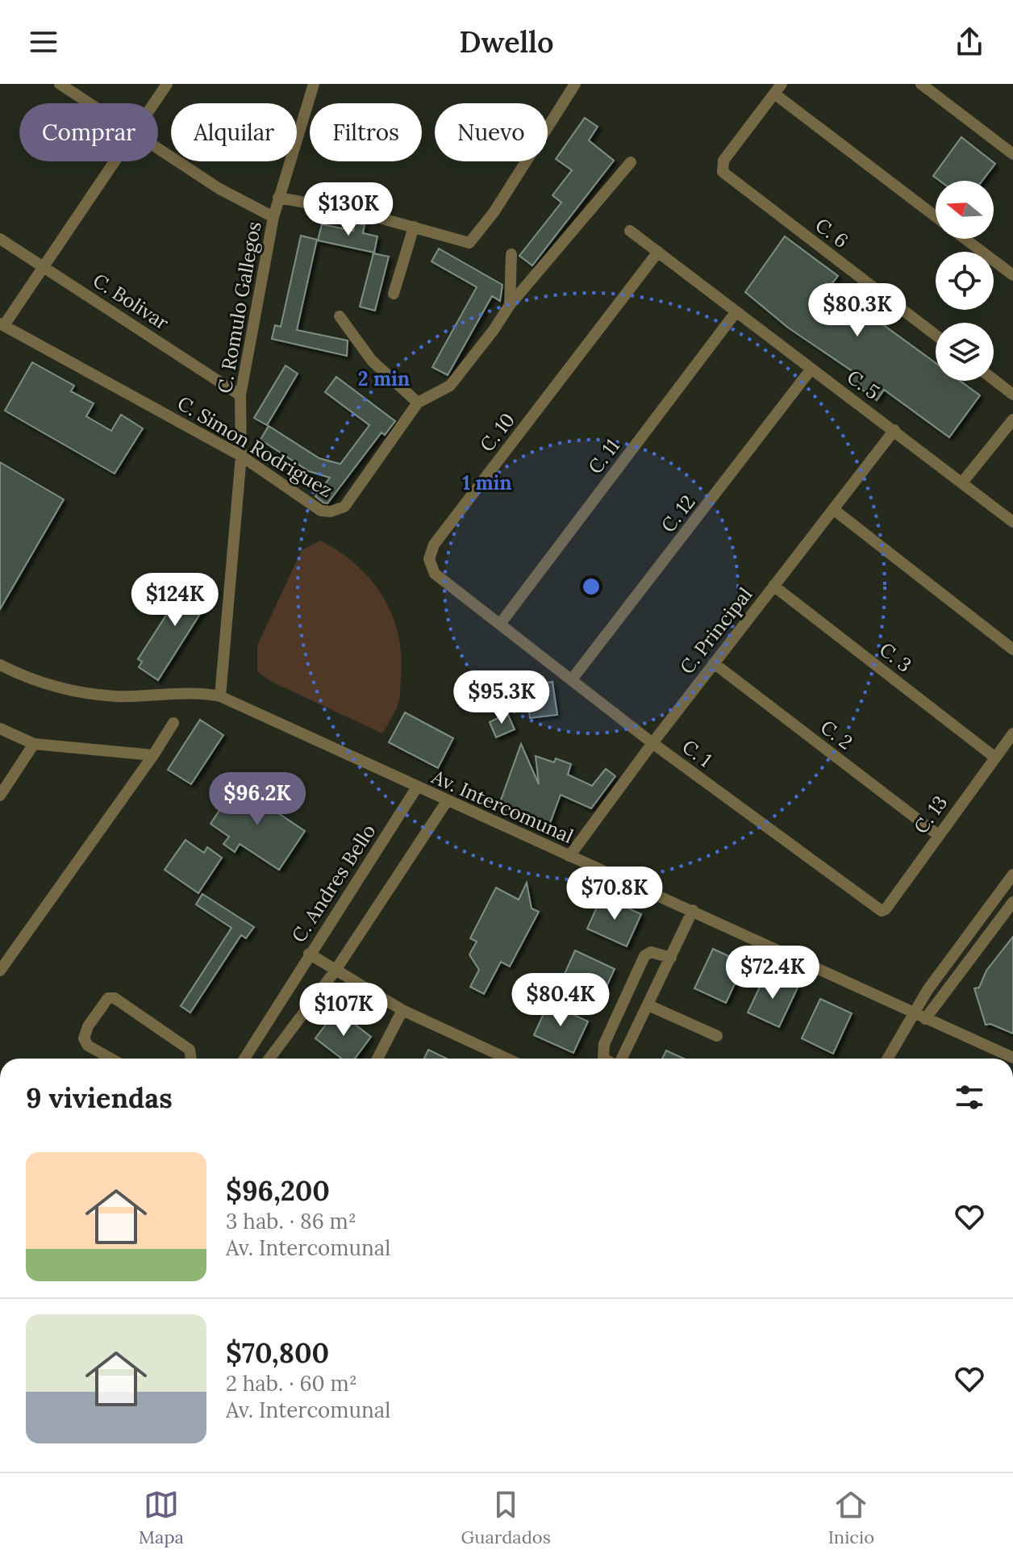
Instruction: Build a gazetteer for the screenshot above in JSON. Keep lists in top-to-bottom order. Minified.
{"streets":{"street":["C. 6","C. Bolivar","C. Romulo Gallegos","C. 5","C. 10","C. Simon Rodriguez","C. 11","C. 12","C. Principal","C. 3","C. 2","C. 1","Av. Intercomunal","C. 13","C. Andres Bello"]},"crossings":[["C. Bolivar","C. Romulo Gallegos"],["C. Romulo Gallegos","C. Simon Rodriguez"],["C. Romulo Gallegos","Av. Intercomunal"],["C. 5","C. 10"],["C. 5","C. 11"],["C. 5","C. 12"],["C. 5","C. Principal"],["C. 10","C. 11"],["C. 10","C. 1"],["C. 11","C. 1"],["C. 12","C. 1"],["C. Principal","C. 3"],["C. Principal","C. 2"],["C. Principal","C. 1"],["C. Principal","Av. Intercomunal"],["C. 3","C. 13"],["C. 2","C. 13"],["C. 1","C. 13"],["Av. Intercomunal","C. Andres Bello"]],"north":"left","page":{"header":"Dwello","chip":["Comprar","Alquilar","Filtros","Nuevo"],"price":["$130K","$80.3K","$124K","$95.3K","$96.2K","$70.8K","$72.4K","$80.4K","$107K"],"heading":"9 viviendas","list":[{"name":"$96,200","note":"3 hab. · 86 m² · Av. Intercomunal"},{"name":"$70,800","note":"2 hab. · 60 m² · Av. Intercomunal"}],"tabs":["Mapa","Guardados","Inicio"]},"rings":["2 min","1 min"]}
